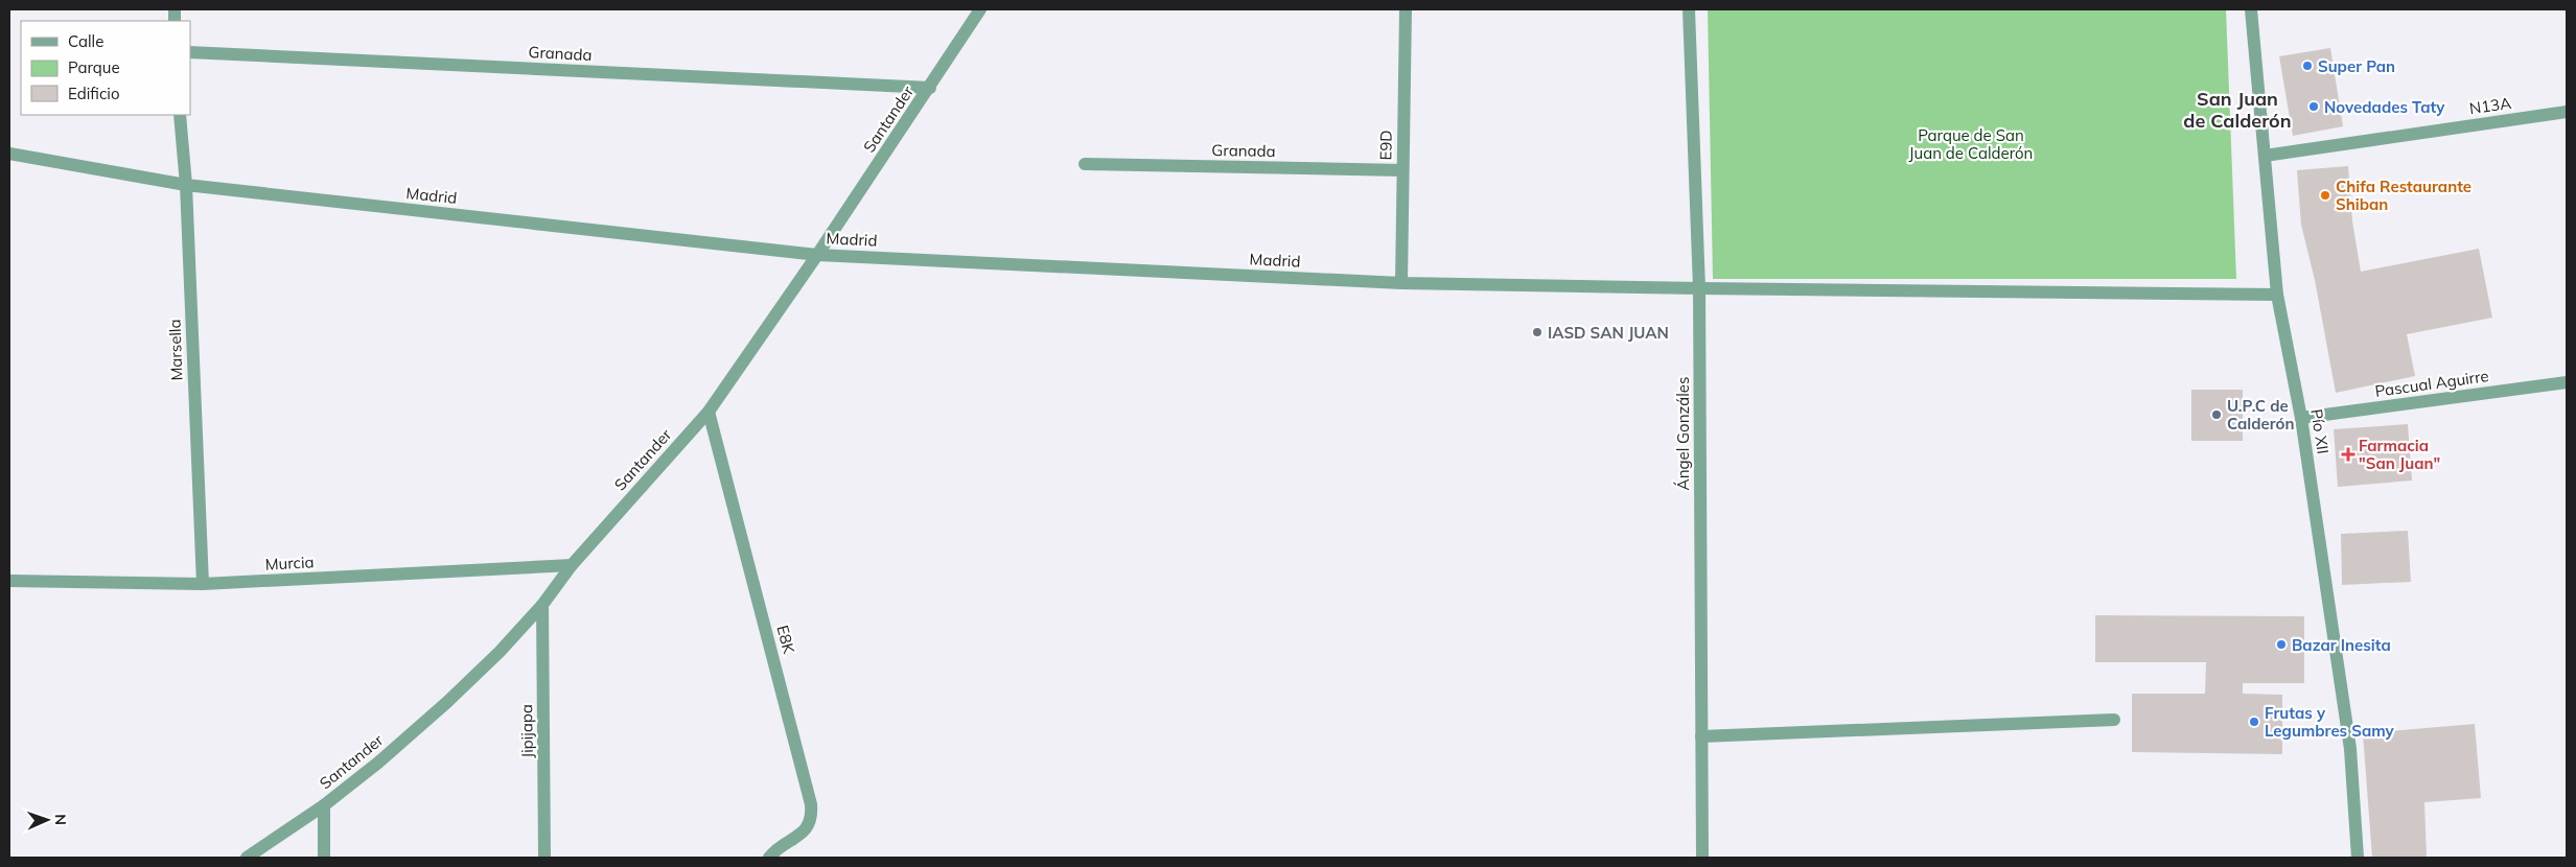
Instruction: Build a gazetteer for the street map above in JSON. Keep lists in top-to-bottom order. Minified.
{"streets":{"street":["Granada","N13A","Santander","E9D","Madrid","Marsella","Pascual Aguirre","Pío XII","Ángel Gonzáles","Murcia","E8K","Jipijapa"]},"crossings":[["Granada","Santander"],["Granada","E9D"],["N13A","Pío XII"],["Santander","Madrid"],["Santander","Murcia"],["Santander","E8K"],["Santander","Jipijapa"],["E9D","Madrid"],["Madrid","Marsella"],["Madrid","Pío XII"],["Madrid","Ángel Gonzáles"],["Marsella","Murcia"],["Pascual Aguirre","Pío XII"]],"districts":["San Juan de Calderón"],"parks":["Parque de San Juan de Calderón"],"places":{"other":["Super Pan","Novedades Taty","Chifa Restaurante Shiban","IASD SAN JUAN","U.P.C de Calderón","Bazar Inesita","Frutas y Legumbres Samy"],"health":["Farmacia \"San Juan\""]},"legend":["Calle","Parque","Edificio"],"north":"right"}
